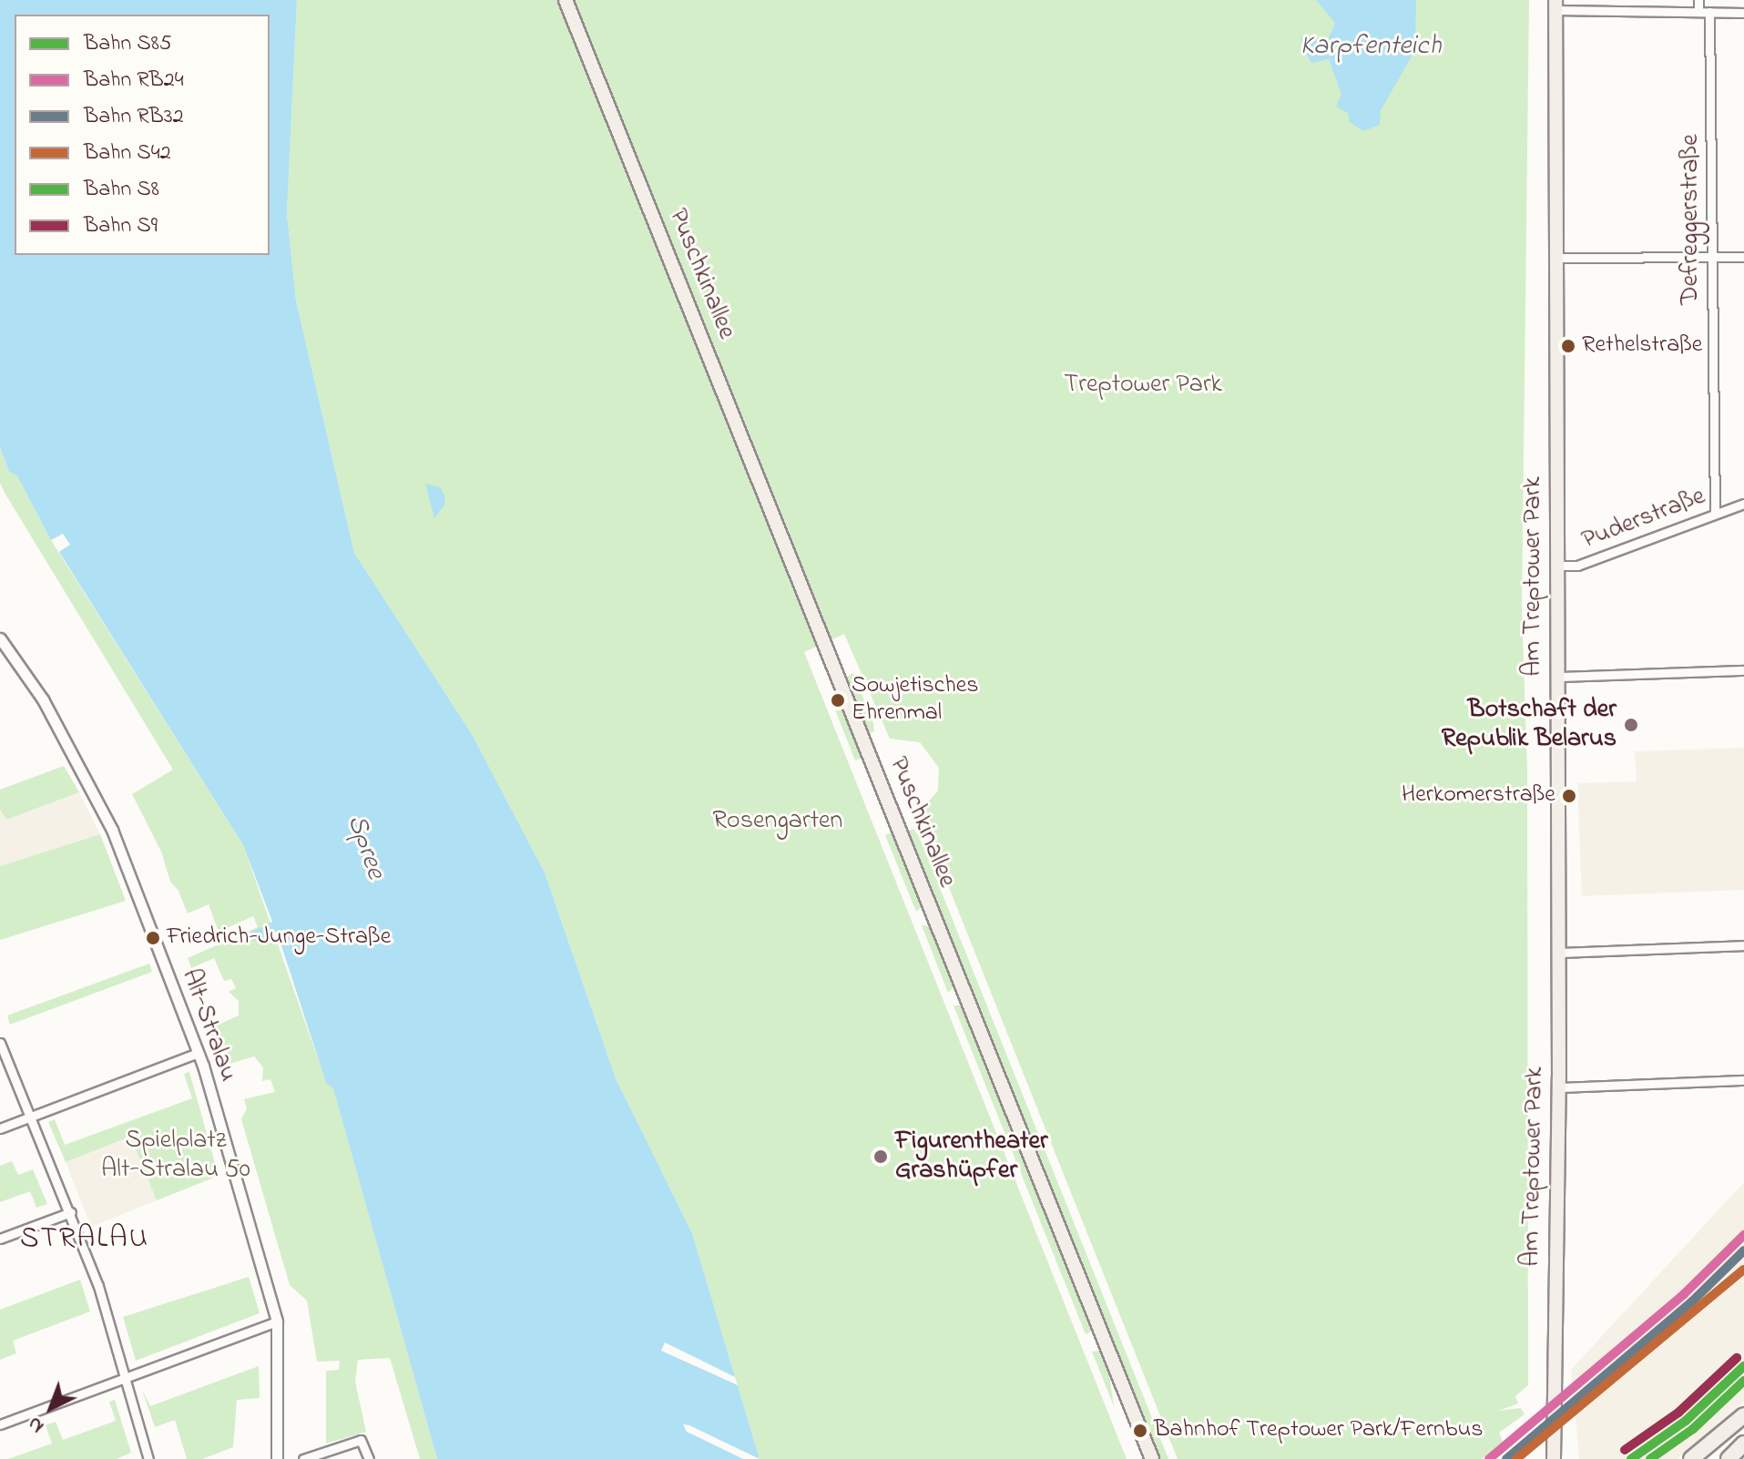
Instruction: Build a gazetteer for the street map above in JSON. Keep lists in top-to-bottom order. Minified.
{"streets":{"main road":["Puschkinallee","Am Treptower Park"],"street":["Defreggerstraße","Puderstraße","Alt-Stralau"]},"crossings":[["Defreggerstraße","Puderstraße"],["Puderstraße","Am Treptower Park"]],"districts":["STRALAU"],"water":["Karpfenteich","Spree"],"parks":["Treptower Park","Rosengarten","Spielplatz Alt-Stralau 50"],"places":["Rethelstraße","Sowjetisches Ehrenmal","Botschaft der Republik Belarus","Herkomerstraße","Friedrich-Junge-Straße","Figurentheater Grashüpfer","Bahnhof Treptower Park/Fernbus"],"lines":["rail line RB24","rail line RB32","rail line S42","rail line S9","rail line S85","rail line S8"],"legend":["Bahn S85","Bahn RB24","Bahn RB32","Bahn S42","Bahn S8","Bahn S9"],"north":"bottom left"}
